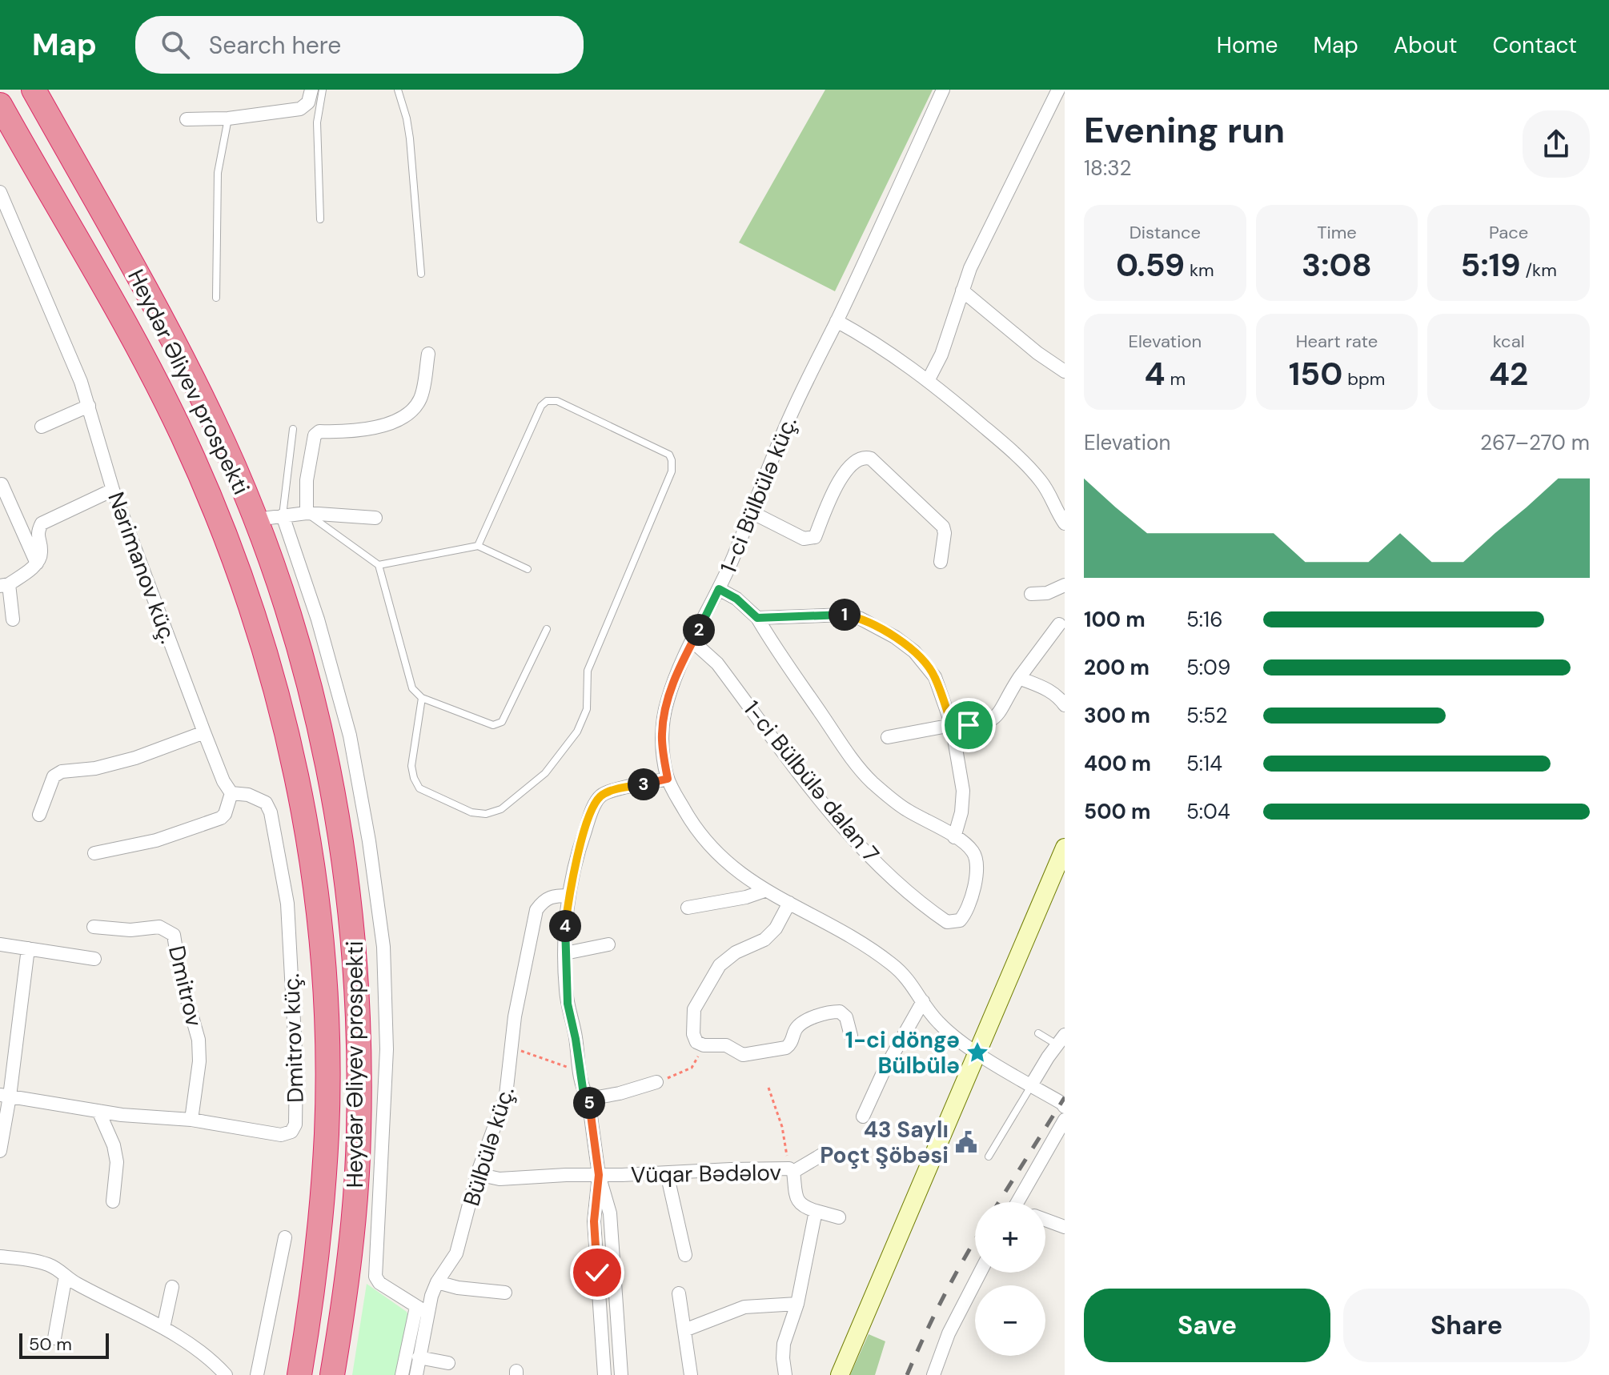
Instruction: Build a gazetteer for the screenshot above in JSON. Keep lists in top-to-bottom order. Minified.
{"streets":{"highway":["Heydər Əliyev prospekti"],"street":["1-ci Bülbülə küç.","Nərimanov küç.","1-ci Bülbülə dalan 7","Dmitrov","Dmitrov küç.","Bülbülə küç.","Vüqar Bədəlov"]},"crossings":[["1-ci Bülbülə küç.","1-ci Bülbülə dalan 7"],["Nərimanov küç.","Dmitrov küç."],["Dmitrov","Dmitrov küç."],["Bülbülə küç.","Vüqar Bədəlov"]],"places":{"place":["1-ci döngə Bülbülə"],"public building":["43 Saylı Poçt Şöbəsi"]},"scale_bar":"50 m","page":{"header":"Map","search":"Search here","nav":["Home","Map","About","Contact"],"heading":["Evening run","18:32"],"stats":[["Distance","0.59 km"],["Time","3:08"],["Pace","5:19 /km"],["Elevation","4 m"],["Heart rate","150 bpm"],["kcal","42"]],"chart":["Elevation","267–270 m"],"list":[{"name":"100 m","note":"5:16"},{"name":"200 m","note":"5:09"},{"name":"300 m","note":"5:52"},{"name":"400 m","note":"5:14"},{"name":"500 m","note":"5:04"}],"pins":["1","2","3","4","5"],"map_buttons":["+","−"],"buttons":["Save","Share"],"scale":"50 m"}}
